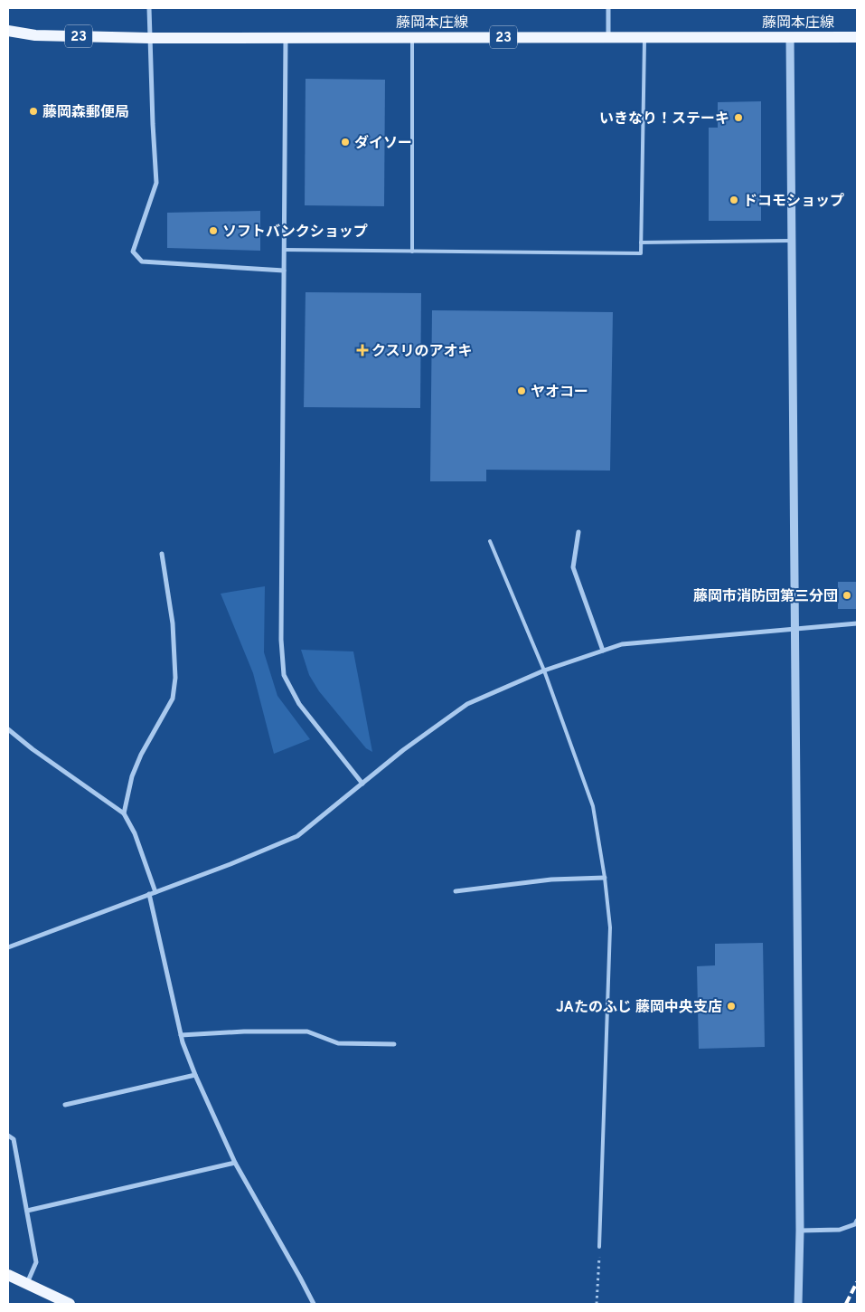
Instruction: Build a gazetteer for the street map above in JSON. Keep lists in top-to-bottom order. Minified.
{"streets":{"main road":["藤岡本庄線","23"]},"places":{"other":["藤岡森郵便局","いきなり！ステーキ","ダイソー","ドコモショップ","ソフトバンクショップ","ヤオコー","藤岡市消防団第三分団","JAたのふじ 藤岡中央支店"],"health":["クスリのアオキ"]}}
